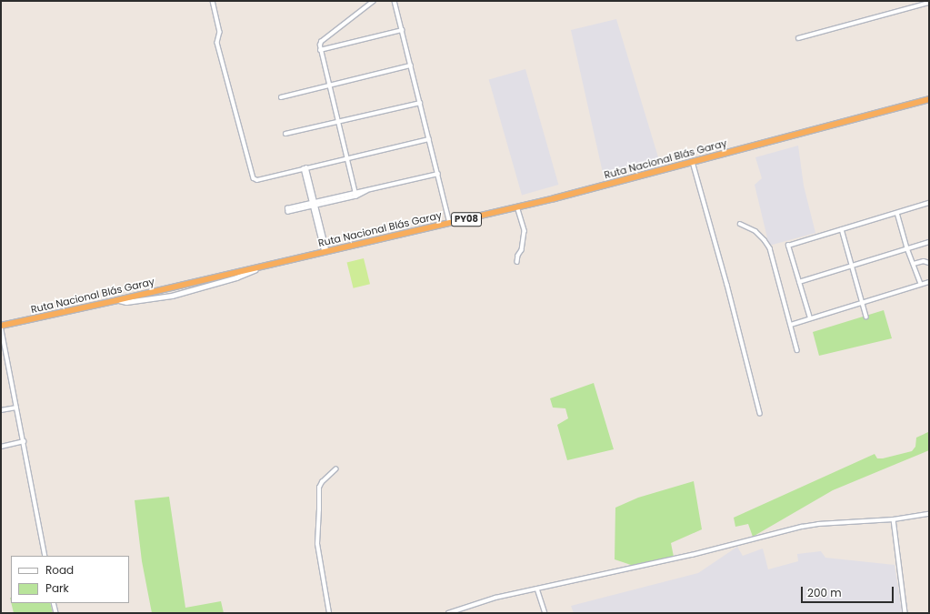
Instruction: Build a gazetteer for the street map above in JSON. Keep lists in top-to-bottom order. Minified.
{"streets":{"highway":["Ruta Nacional Blás Garay","PY08"]},"legend":["Road","Park"],"scale_bar":"200 m"}
